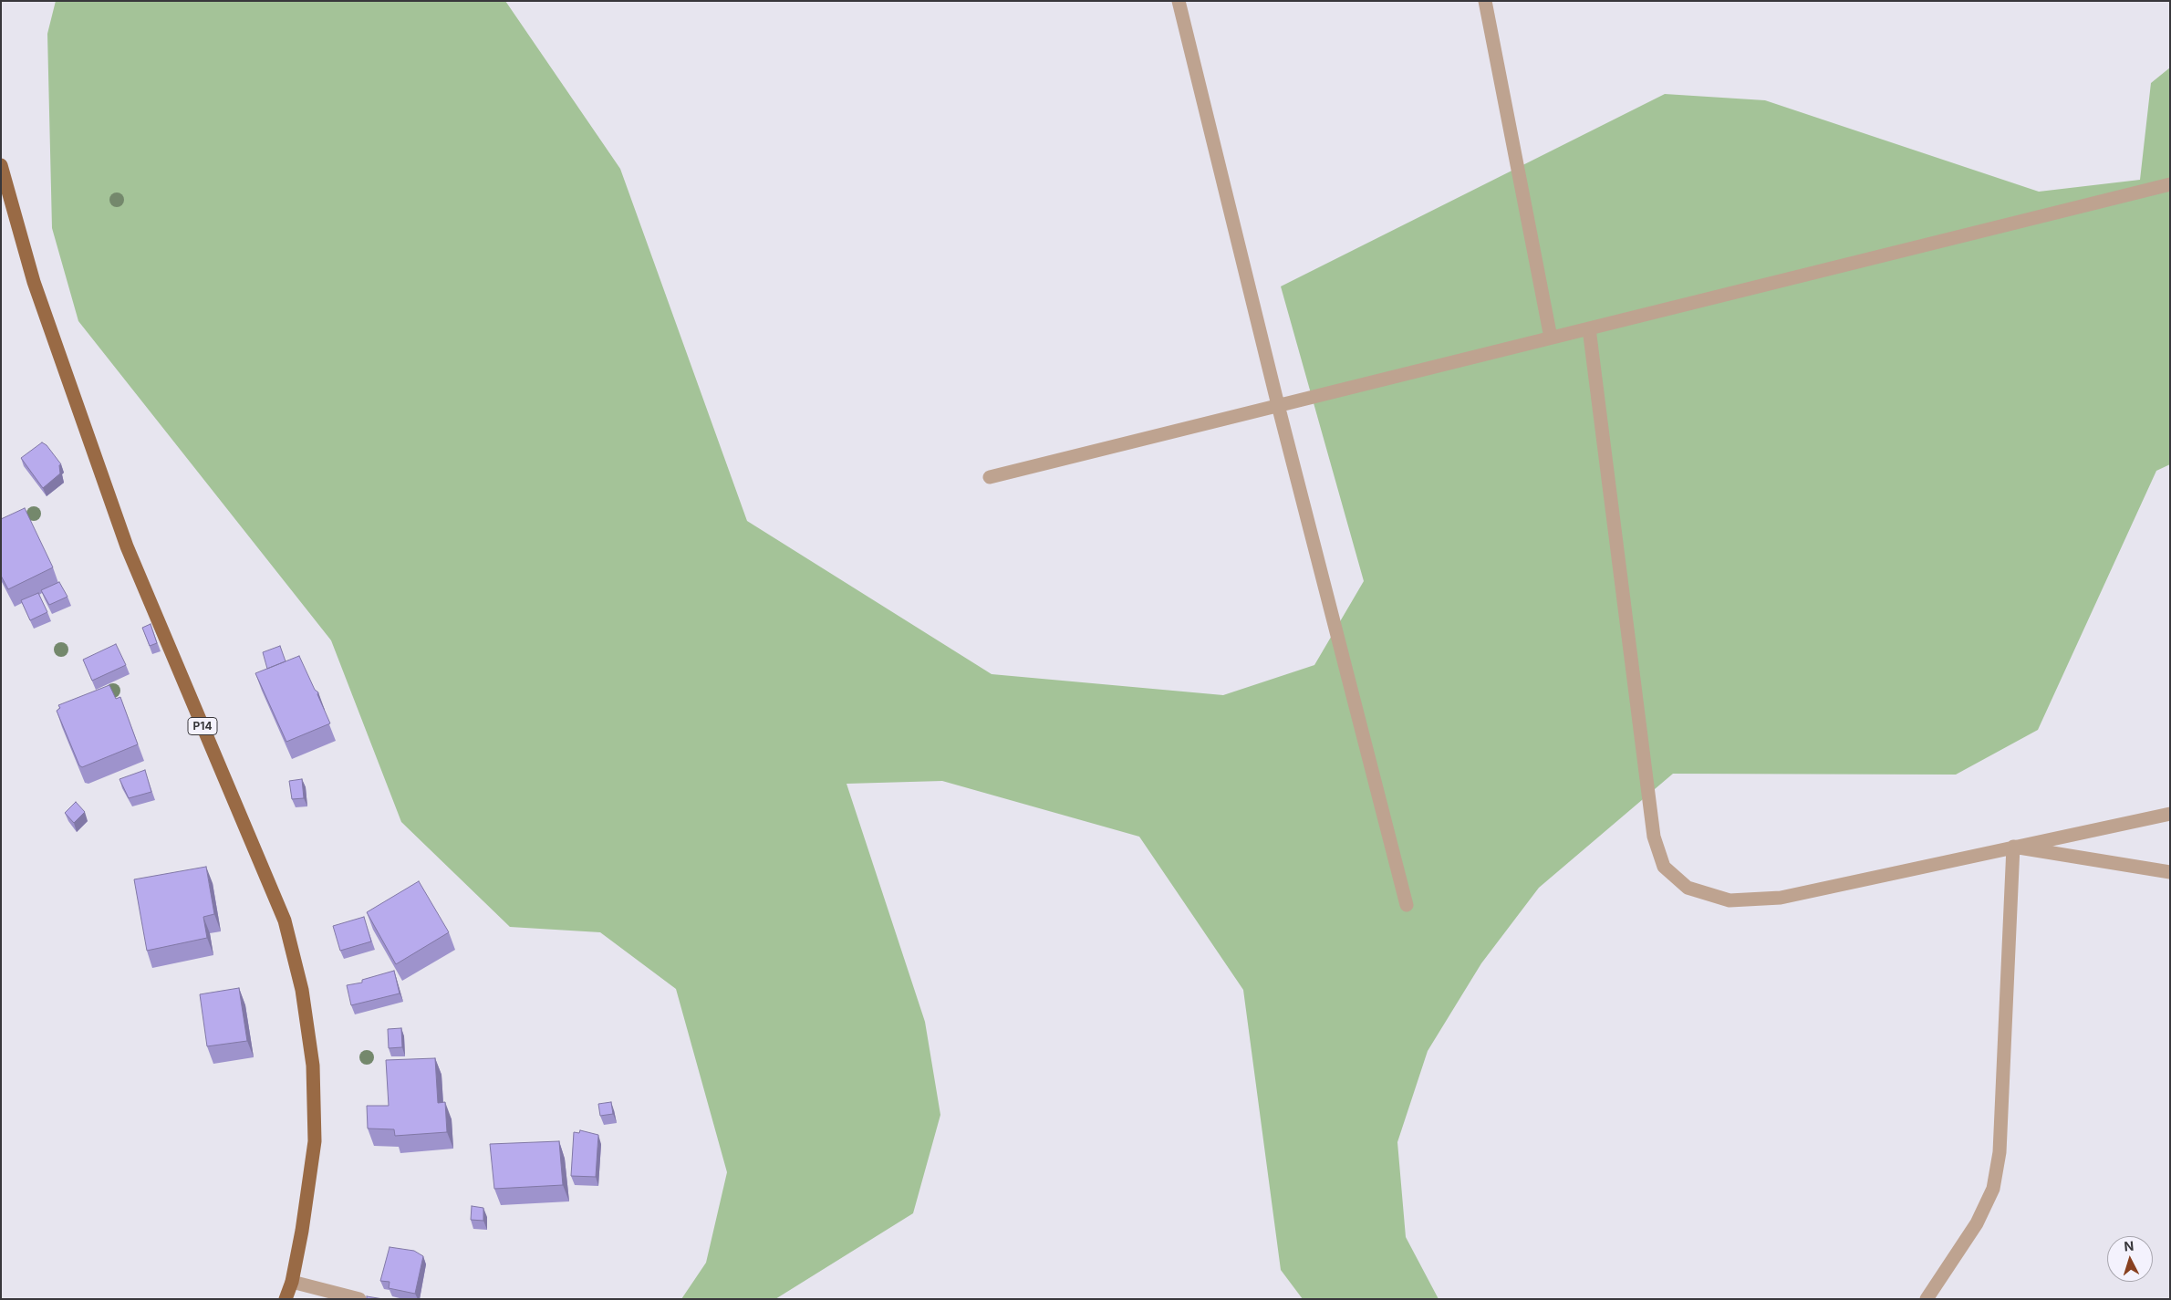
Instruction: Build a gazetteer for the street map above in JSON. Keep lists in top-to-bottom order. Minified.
{"streets":{"main road":["P14"]},"north":"top"}
